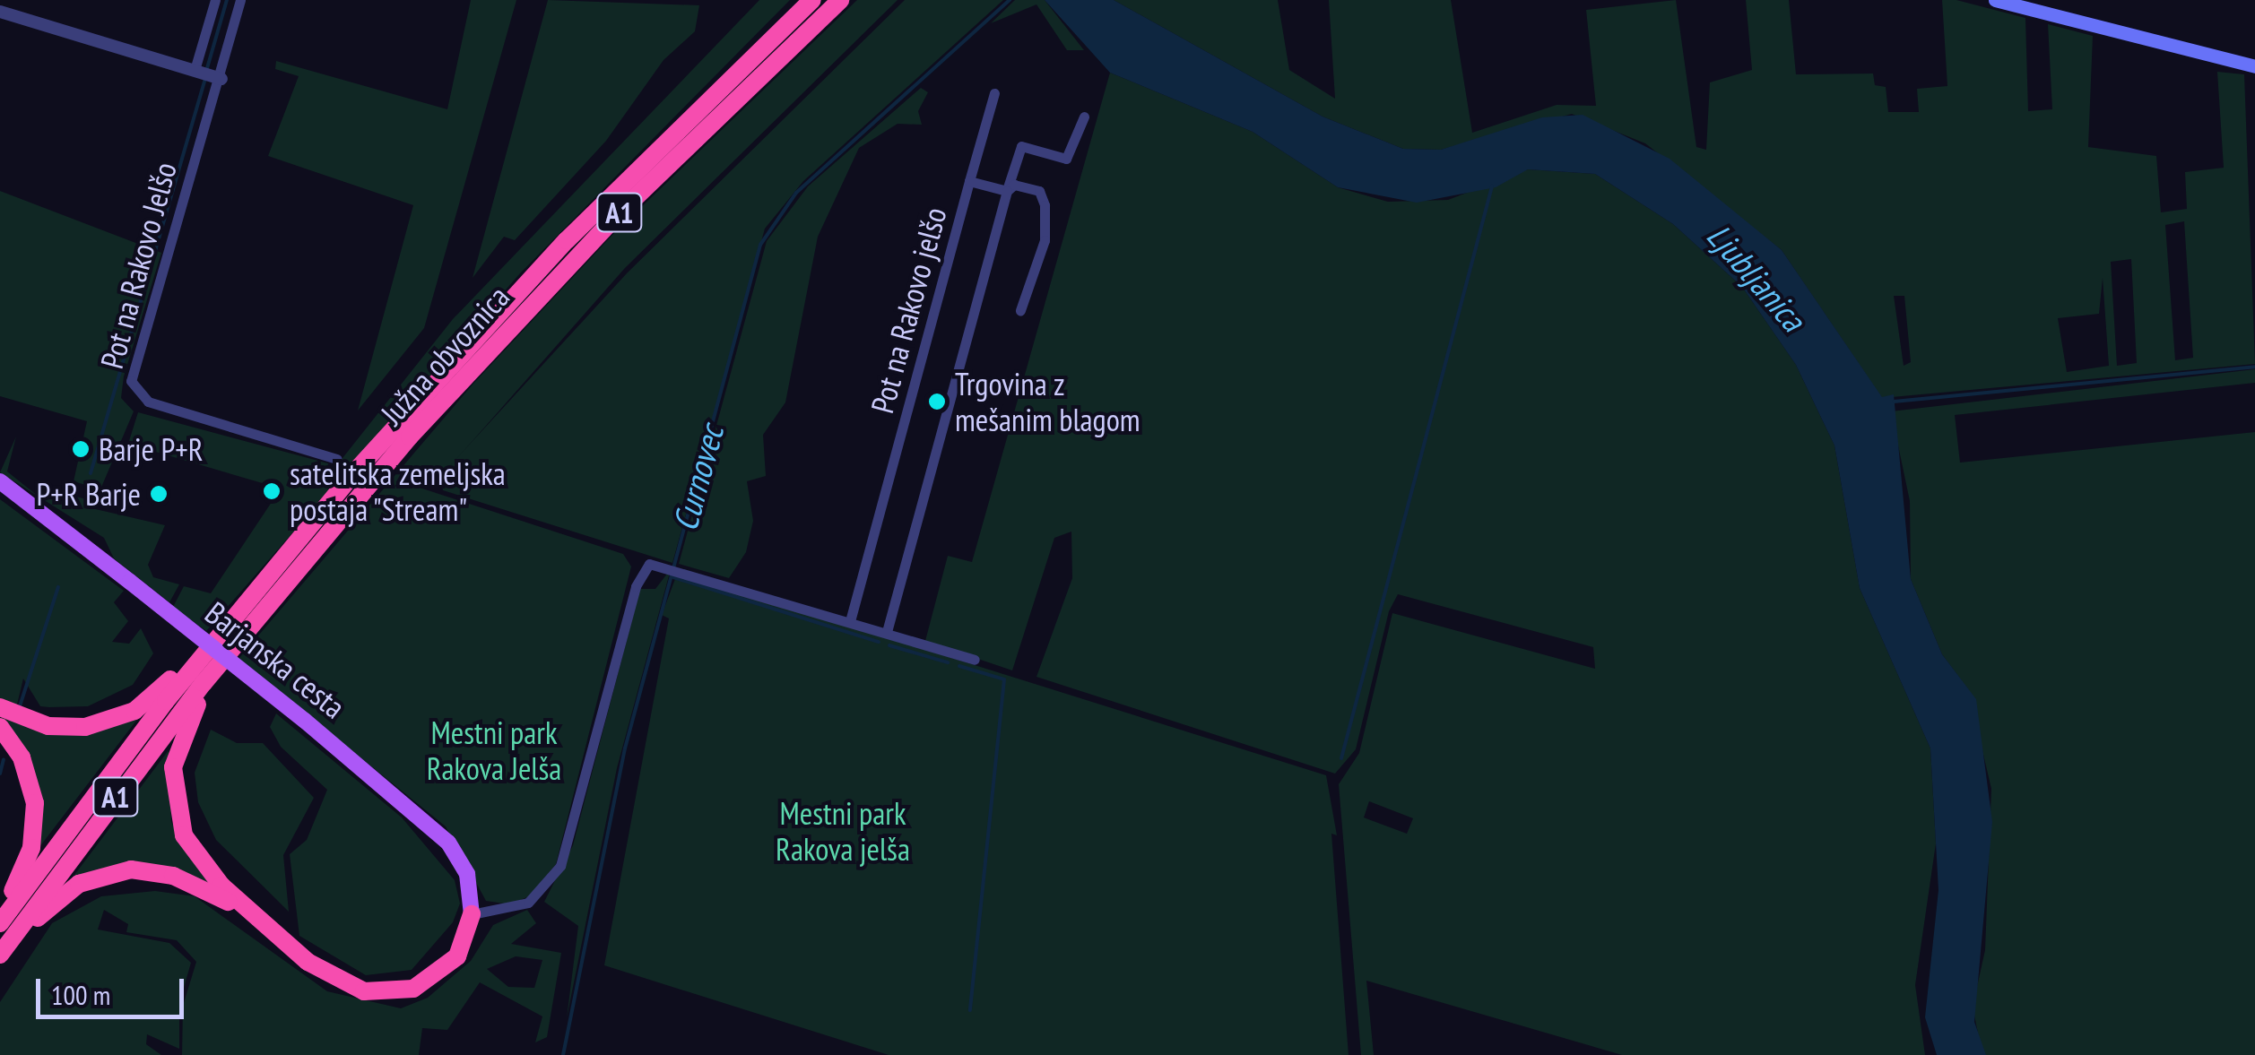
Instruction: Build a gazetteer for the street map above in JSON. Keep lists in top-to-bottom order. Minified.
{"streets":{"highway":["A1","Južna obvoznica"],"main road":["Barjanska cesta"],"street":["Pot na Rakovo Jelšo","Pot na Rakovo jelšo"]},"water":["Ljubljanica","Curnovec"],"parks":["Mestni park Rakova Jelša","Mestni park Rakova jelša"],"places":["Trgovina z mešanim blagom","Barje P+R","satelitska zemeljska postaja \"Stream\"","P+R Barje"],"scale_bar":"100 m"}
